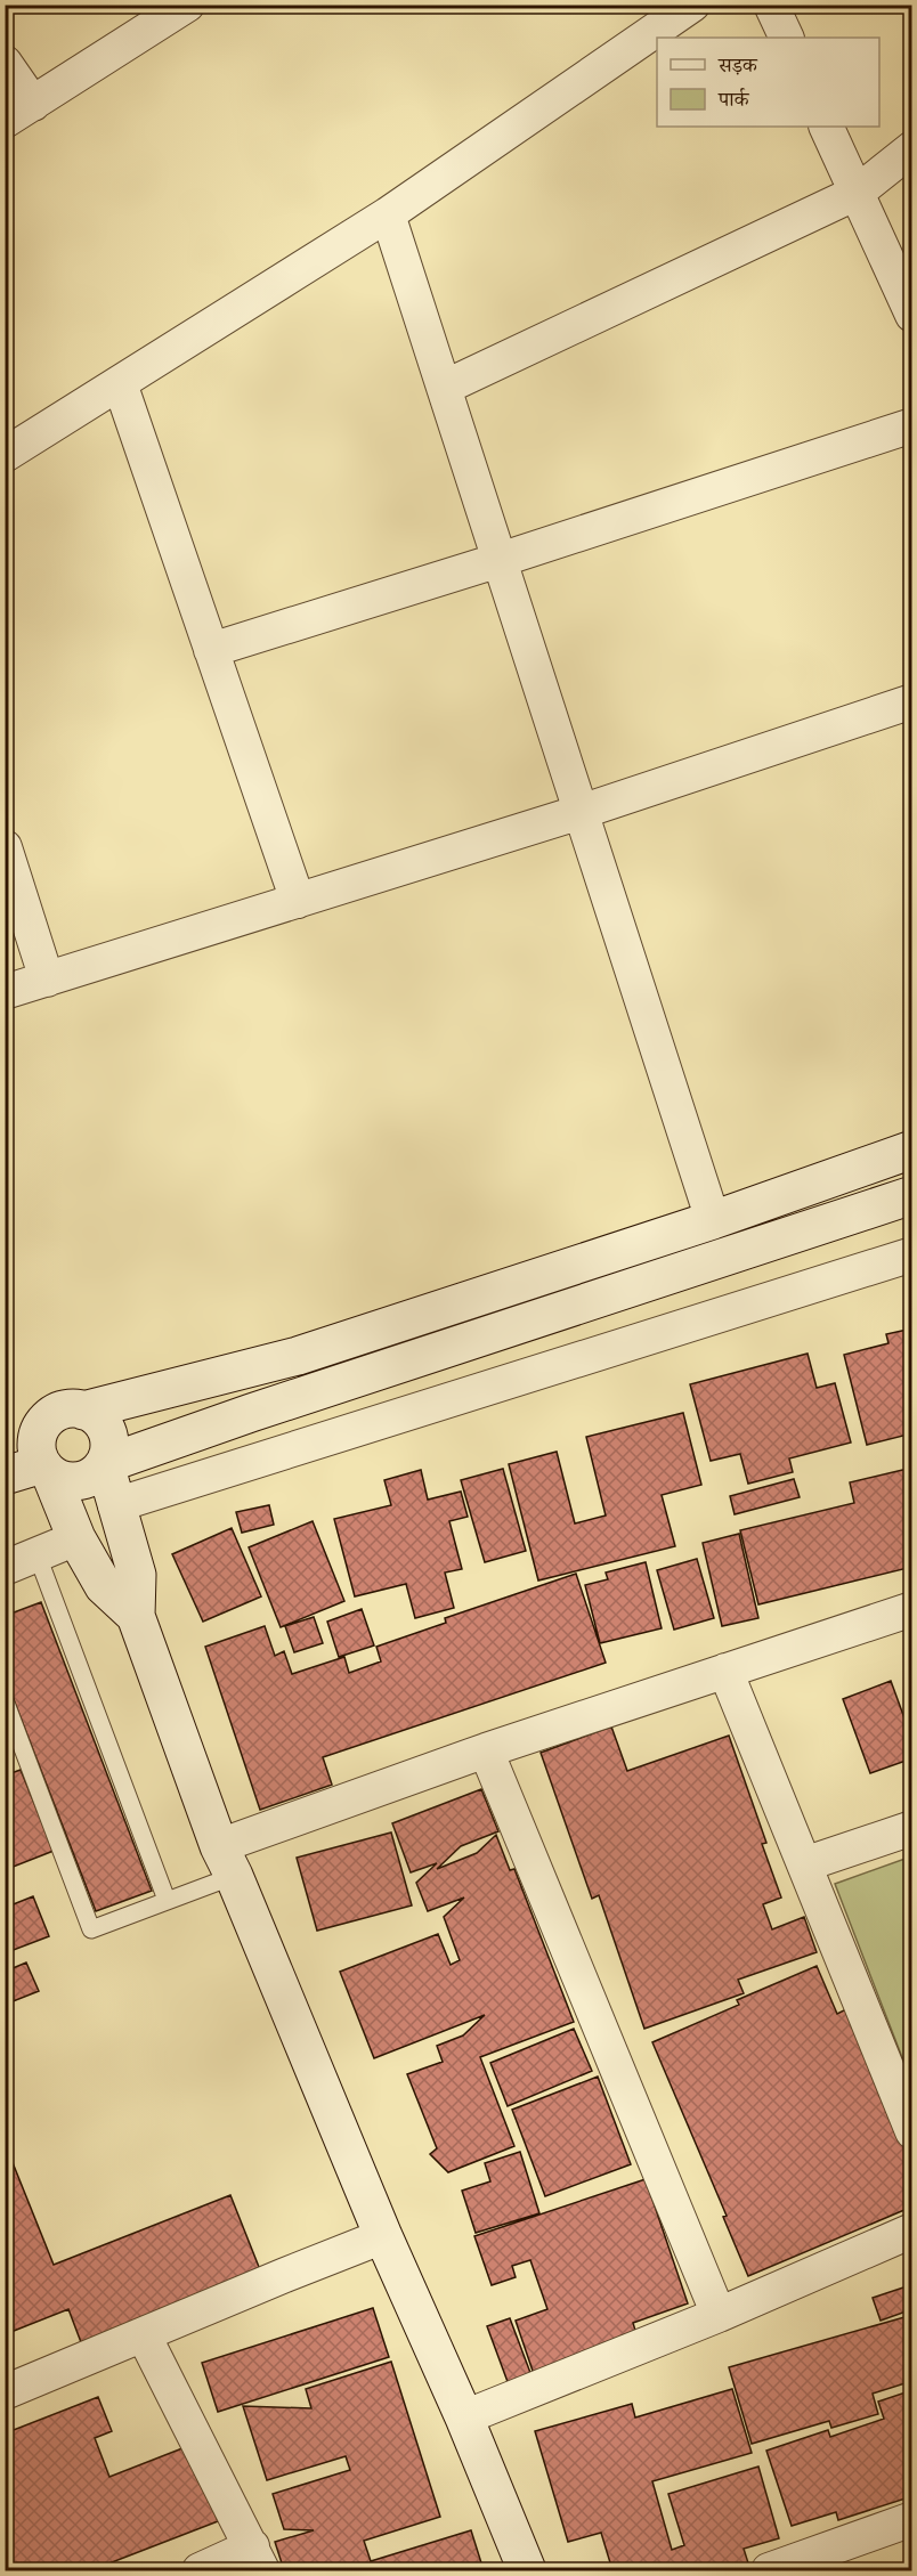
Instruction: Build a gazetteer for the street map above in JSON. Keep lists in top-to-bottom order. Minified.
{"legend":["सड़क","पार्क"]}
